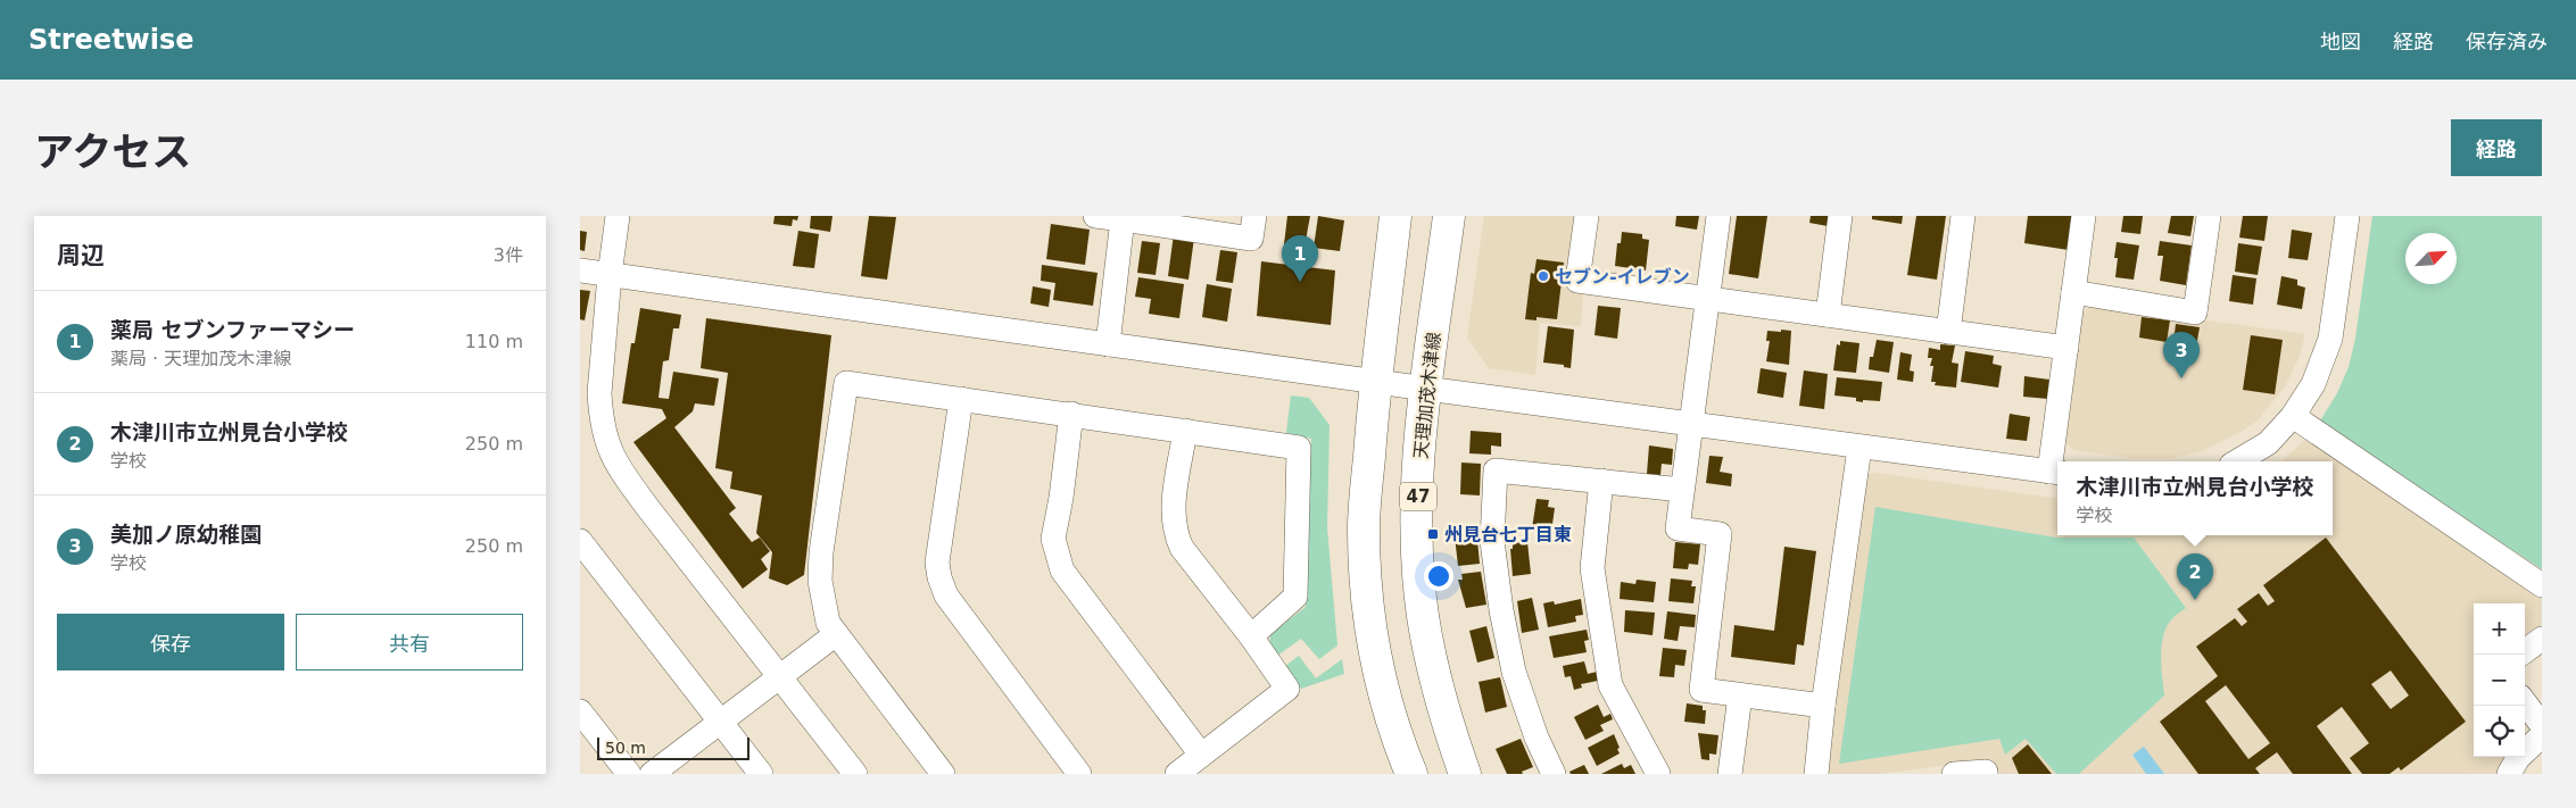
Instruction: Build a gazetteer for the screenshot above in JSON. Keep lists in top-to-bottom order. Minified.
{"streets":{"main road":["天理加茂木津線","47"]},"places":{"other":["セブン-イレブン"],"transit":["州見台七丁目東"]},"scale_bar":"50 m","north":"top right","page":{"header":"Streetwise","nav":["地図","経路","保存済み"],"title":"アクセス","buttons":["経路",["保存","共有"]],"heading":["周辺","3件"],"pins":["1","3","2"],"list":[{"mark":"1","name":"薬局 セブンファーマシー","note":"薬局 · 天理加茂木津線","value":"110 m"},{"mark":"2","name":"木津川市立州見台小学校","note":"学校","value":"250 m"},{"mark":"3","name":"美加ノ原幼稚園","note":"学校","value":"250 m"}],"popup":["木津川市立州見台小学校","学校"],"map_buttons":["+","−"],"scale":"50 m"}}
